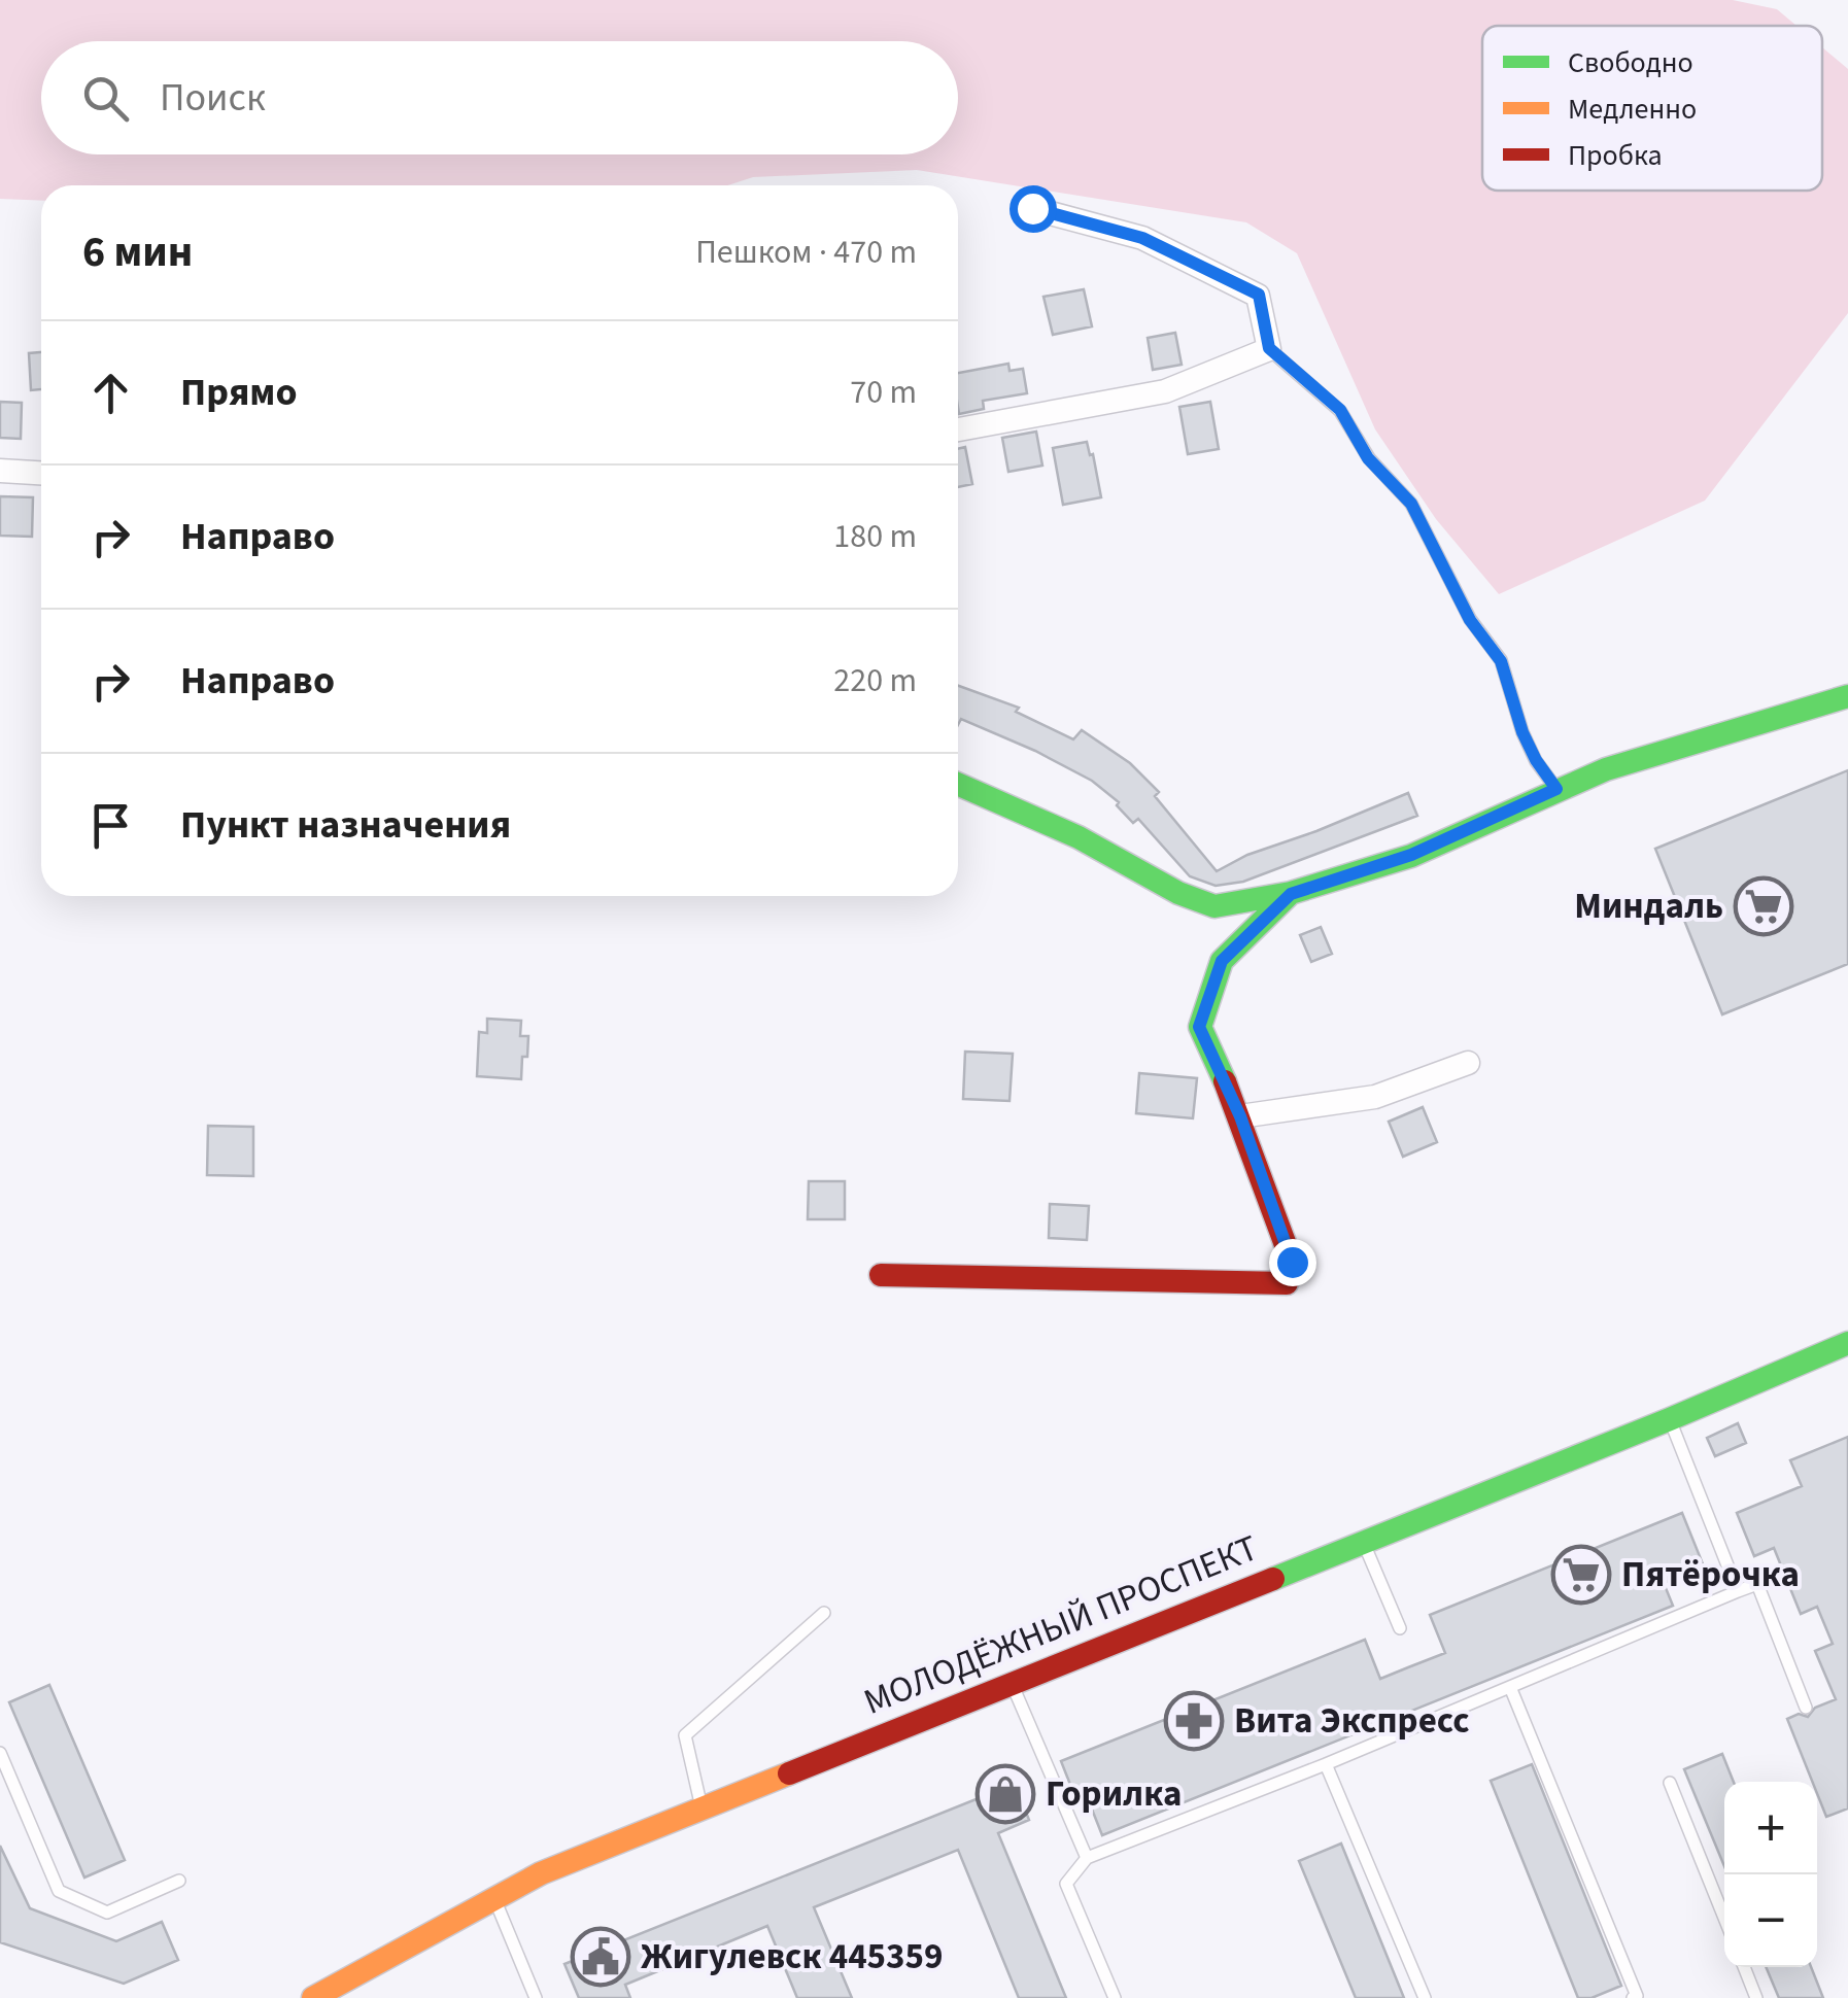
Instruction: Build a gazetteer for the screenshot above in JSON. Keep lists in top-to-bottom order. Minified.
{"streets":{"street":["МОЛОДЁЖНЫЙ ПРОСПЕКТ"]},"places":{"supermarket":["Миндаль","Пятёрочка"],"pharmacy":["Вита Экспресс"],"shop":["Горилка"],"public building":["Жигулевск 445359"]},"legend":["Свободно","Медленно","Пробка"],"page":{"search":"Поиск","heading":["6 мин","Пешком · 470 m"],"list":[["Прямо","70 m"],["Направо","180 m"],["Направо","220 m"],"Пункт назначения"],"map_buttons":["+","−"]}}
